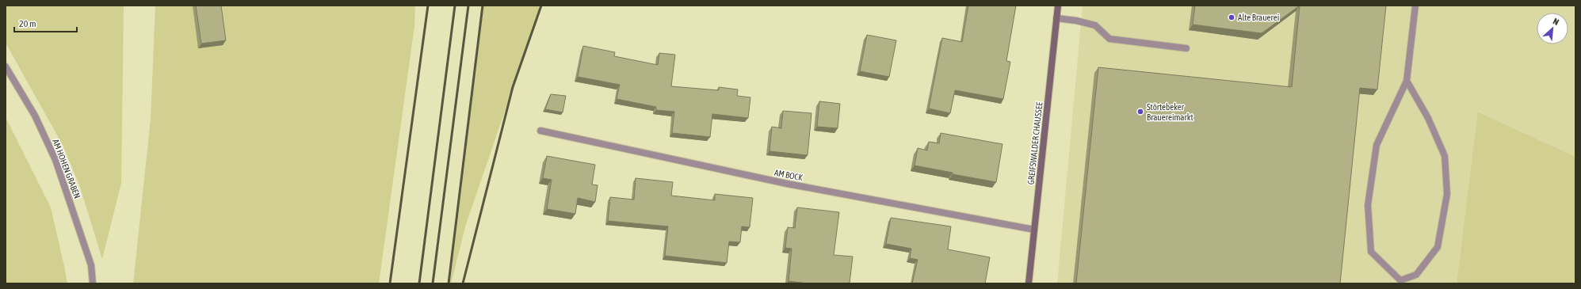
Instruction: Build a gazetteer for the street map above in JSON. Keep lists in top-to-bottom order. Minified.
{"streets":{"main road":["GREIFSWALDER CHAUSSEE"],"street":["AM HOHEN GRABEN","AM BOCK"]},"crossings":[["GREIFSWALDER CHAUSSEE","AM BOCK"]],"places":["Alte Brauerei","Störtebeker Brauereimarkt"],"scale_bar":"20 m","north":"top right"}
